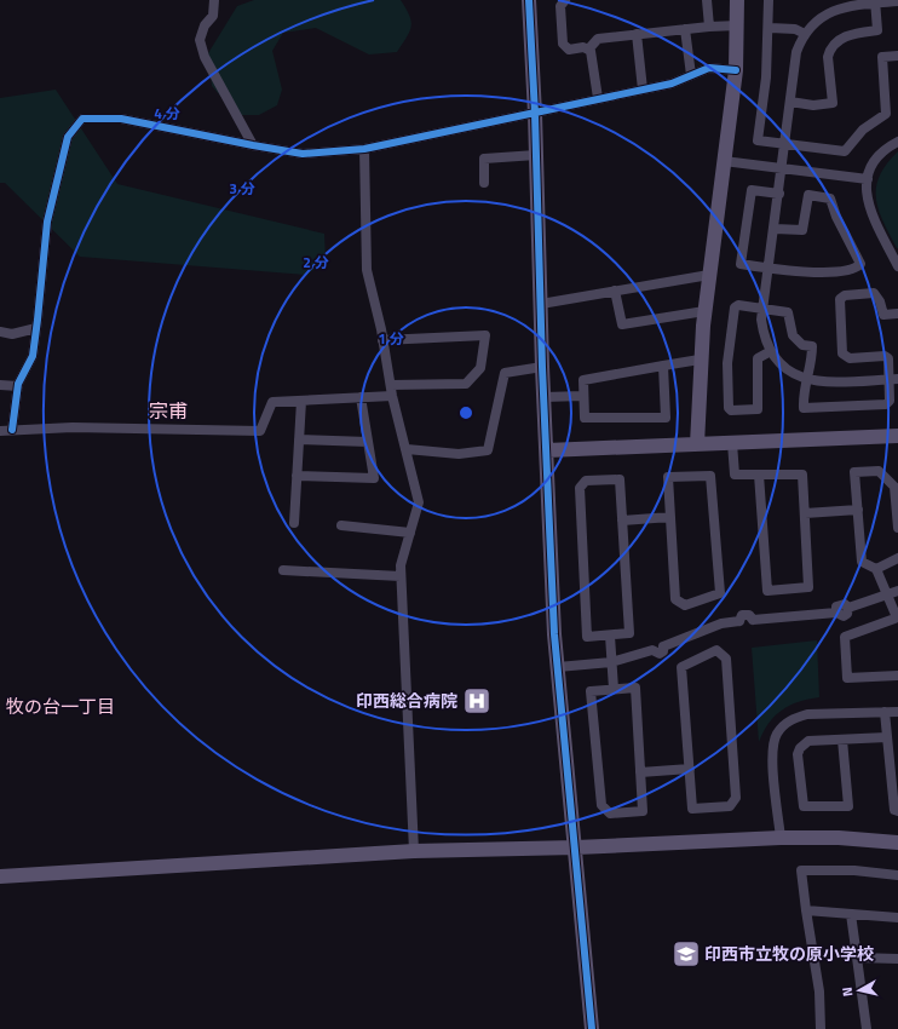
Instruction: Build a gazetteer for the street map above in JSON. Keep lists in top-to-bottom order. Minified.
{"districts":["宗甫","牧の台一丁目"],"places":{"hospital":["印西総合病院"],"school or university":["印西市立牧の原小学校"]},"north":"left","rings":["4 分","3 分","2 分","1 分"]}
